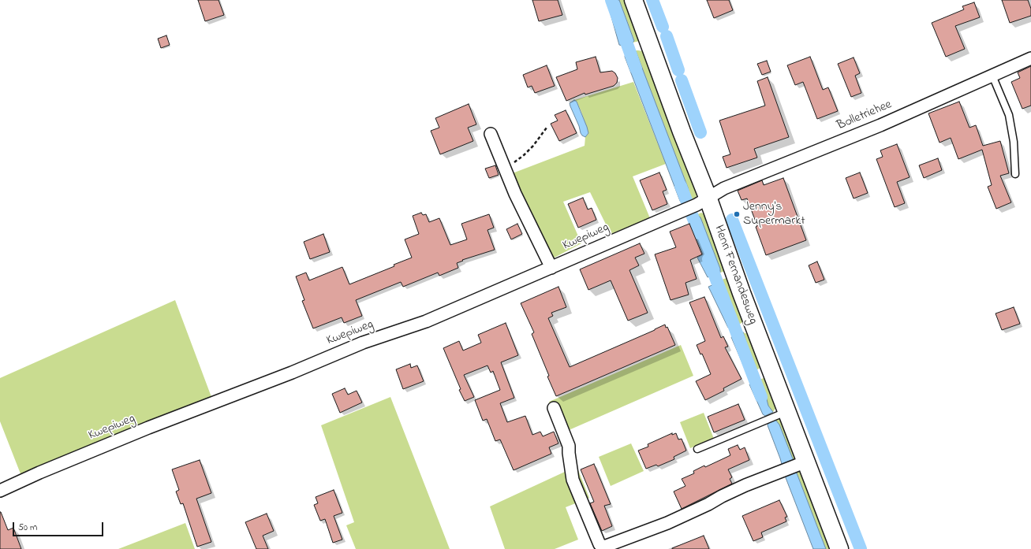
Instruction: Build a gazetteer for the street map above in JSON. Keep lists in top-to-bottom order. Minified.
{"streets":{"street":["Bolletriehee","Kwepiweg","Henri Fernandesweg"]},"crossings":[["Bolletriehee","Kwepiweg"],["Bolletriehee","Henri Fernandesweg"],["Kwepiweg","Henri Fernandesweg"]],"places":["Jenny's Supermarkt"],"scale_bar":"50 m"}
